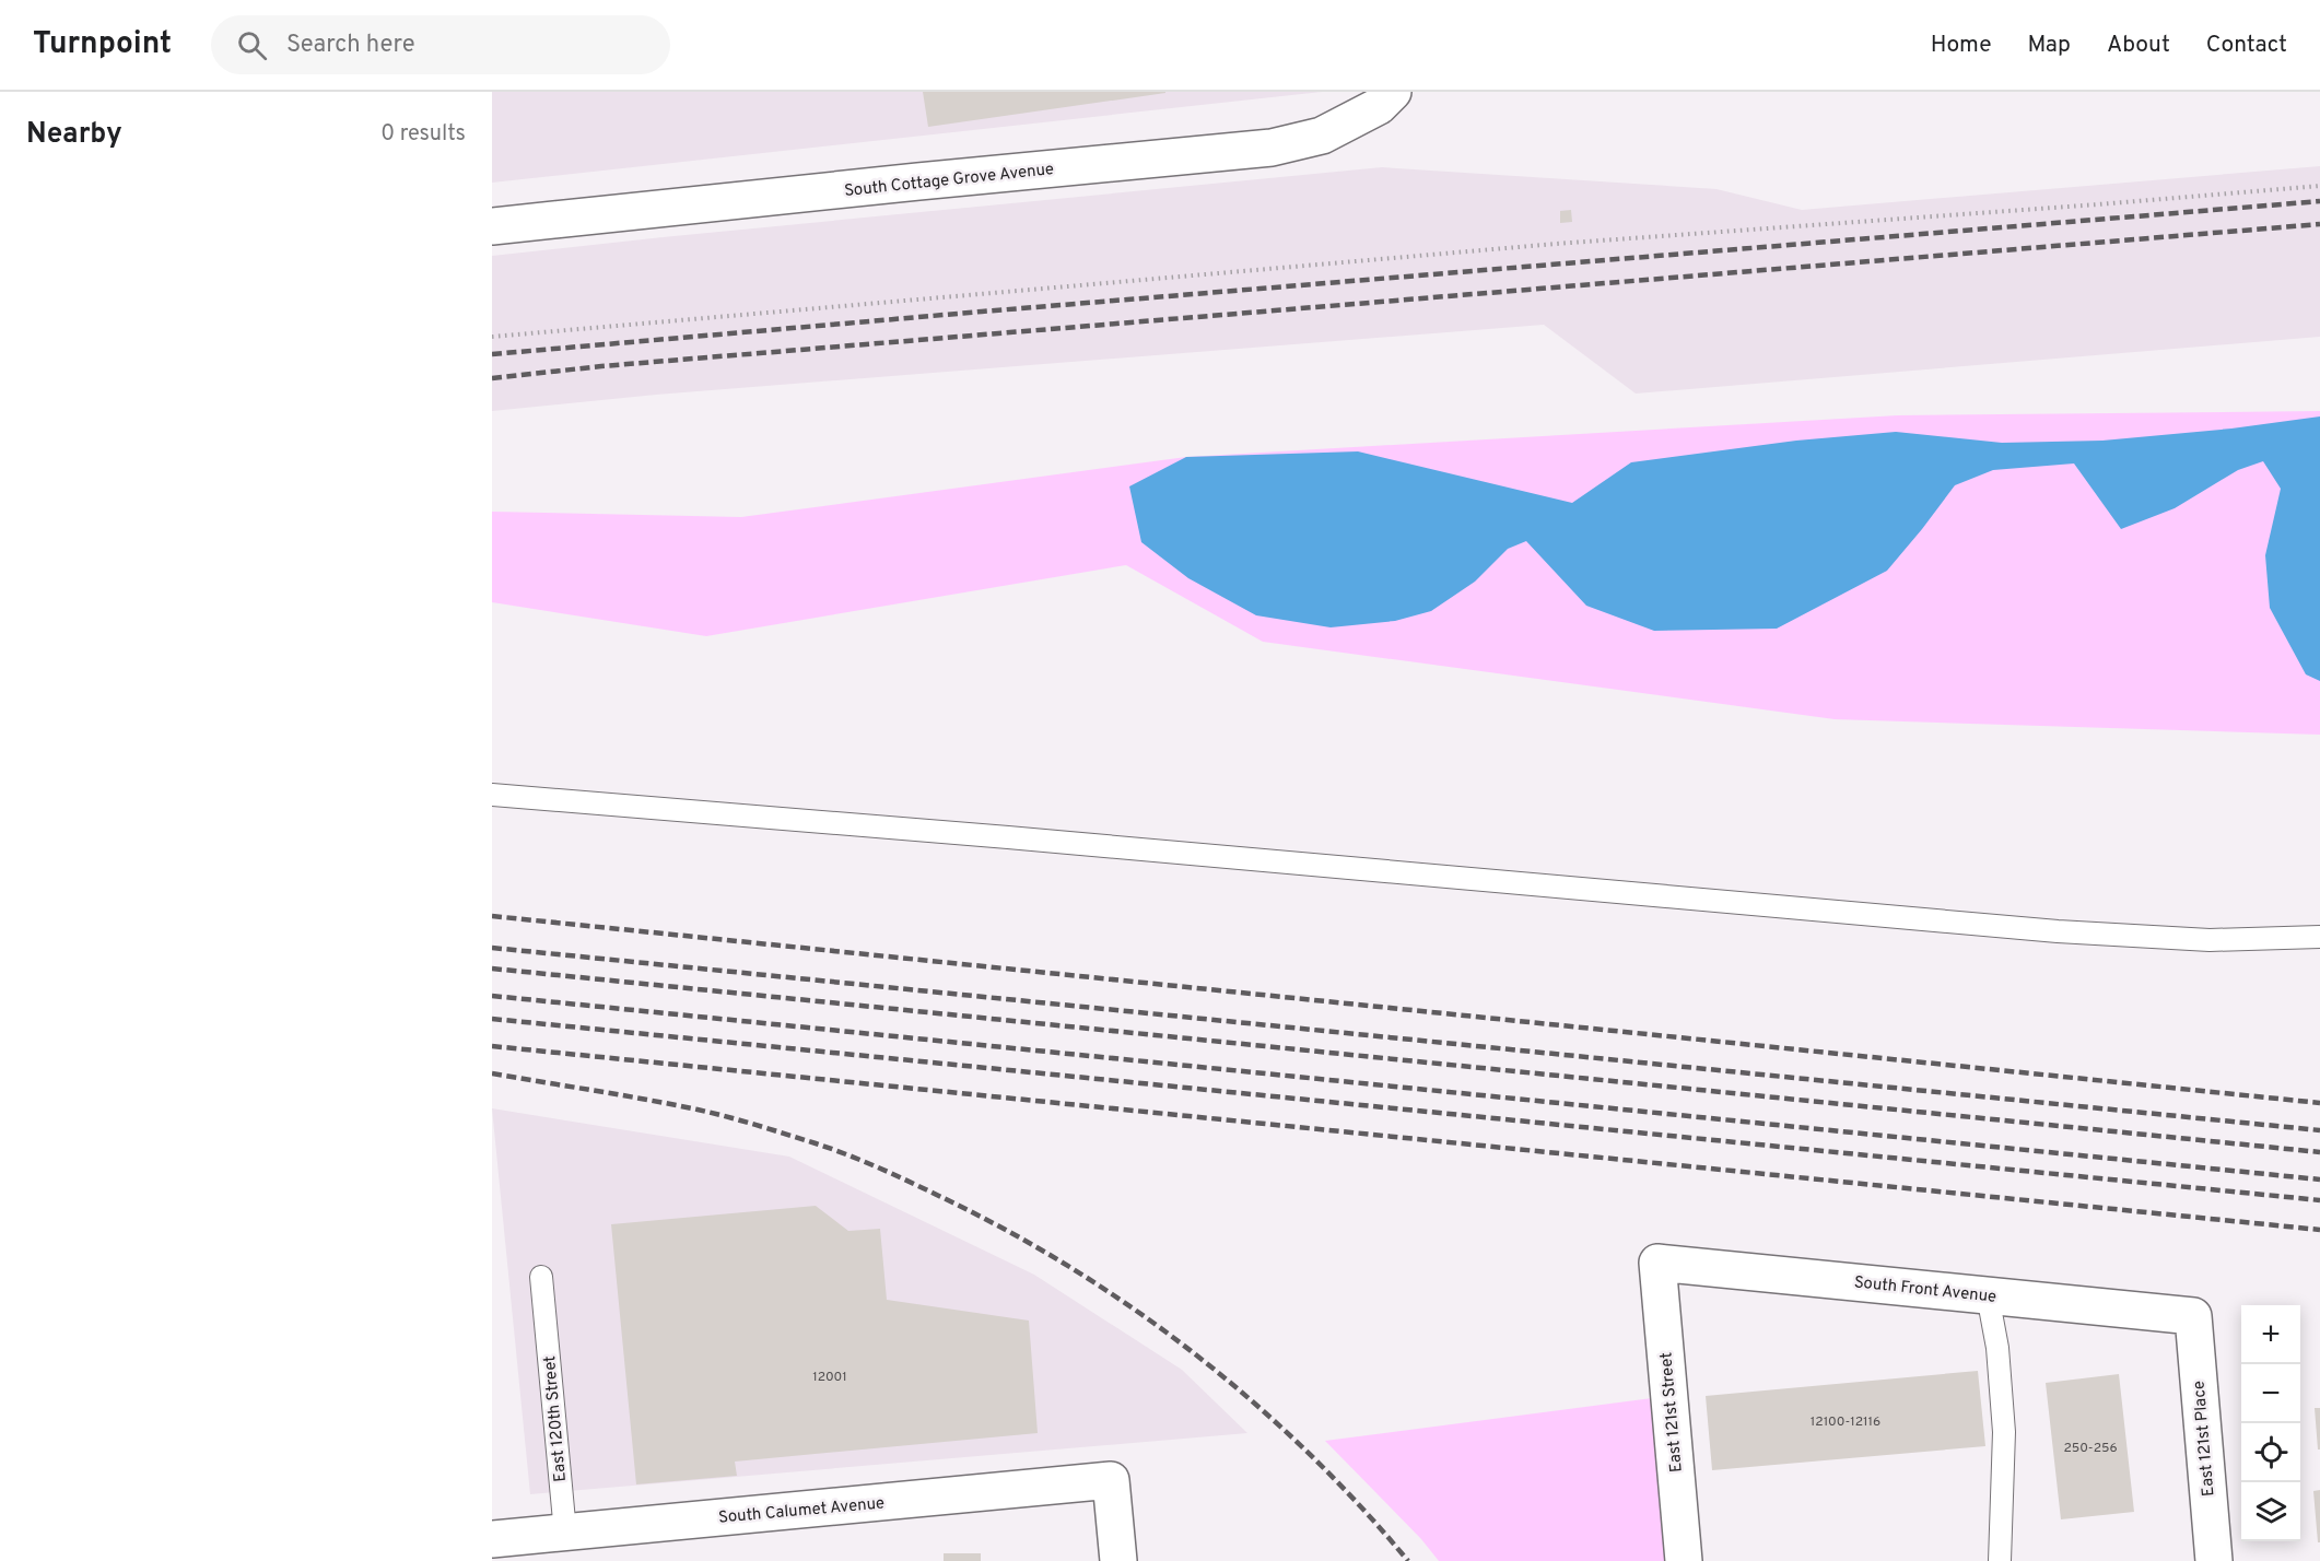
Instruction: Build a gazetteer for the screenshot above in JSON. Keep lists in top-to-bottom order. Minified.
{"streets":{"street":["South Cottage Grove Avenue","South Front Avenue","East 121st Street","East 121st Place","South Calumet Avenue"],"lane":["East 120th Street"]},"crossings":[["South Front Avenue","East 121st Street"],["South Front Avenue","East 121st Place"],["East 120th Street","South Calumet Avenue"]],"house_numbers":["12001","12100-12116","250-256"],"page":{"header":"Turnpoint","search":"Search here","nav":["Home","Map","About","Contact"],"heading":["Nearby","0 results"],"map_buttons":["+","−"]}}
